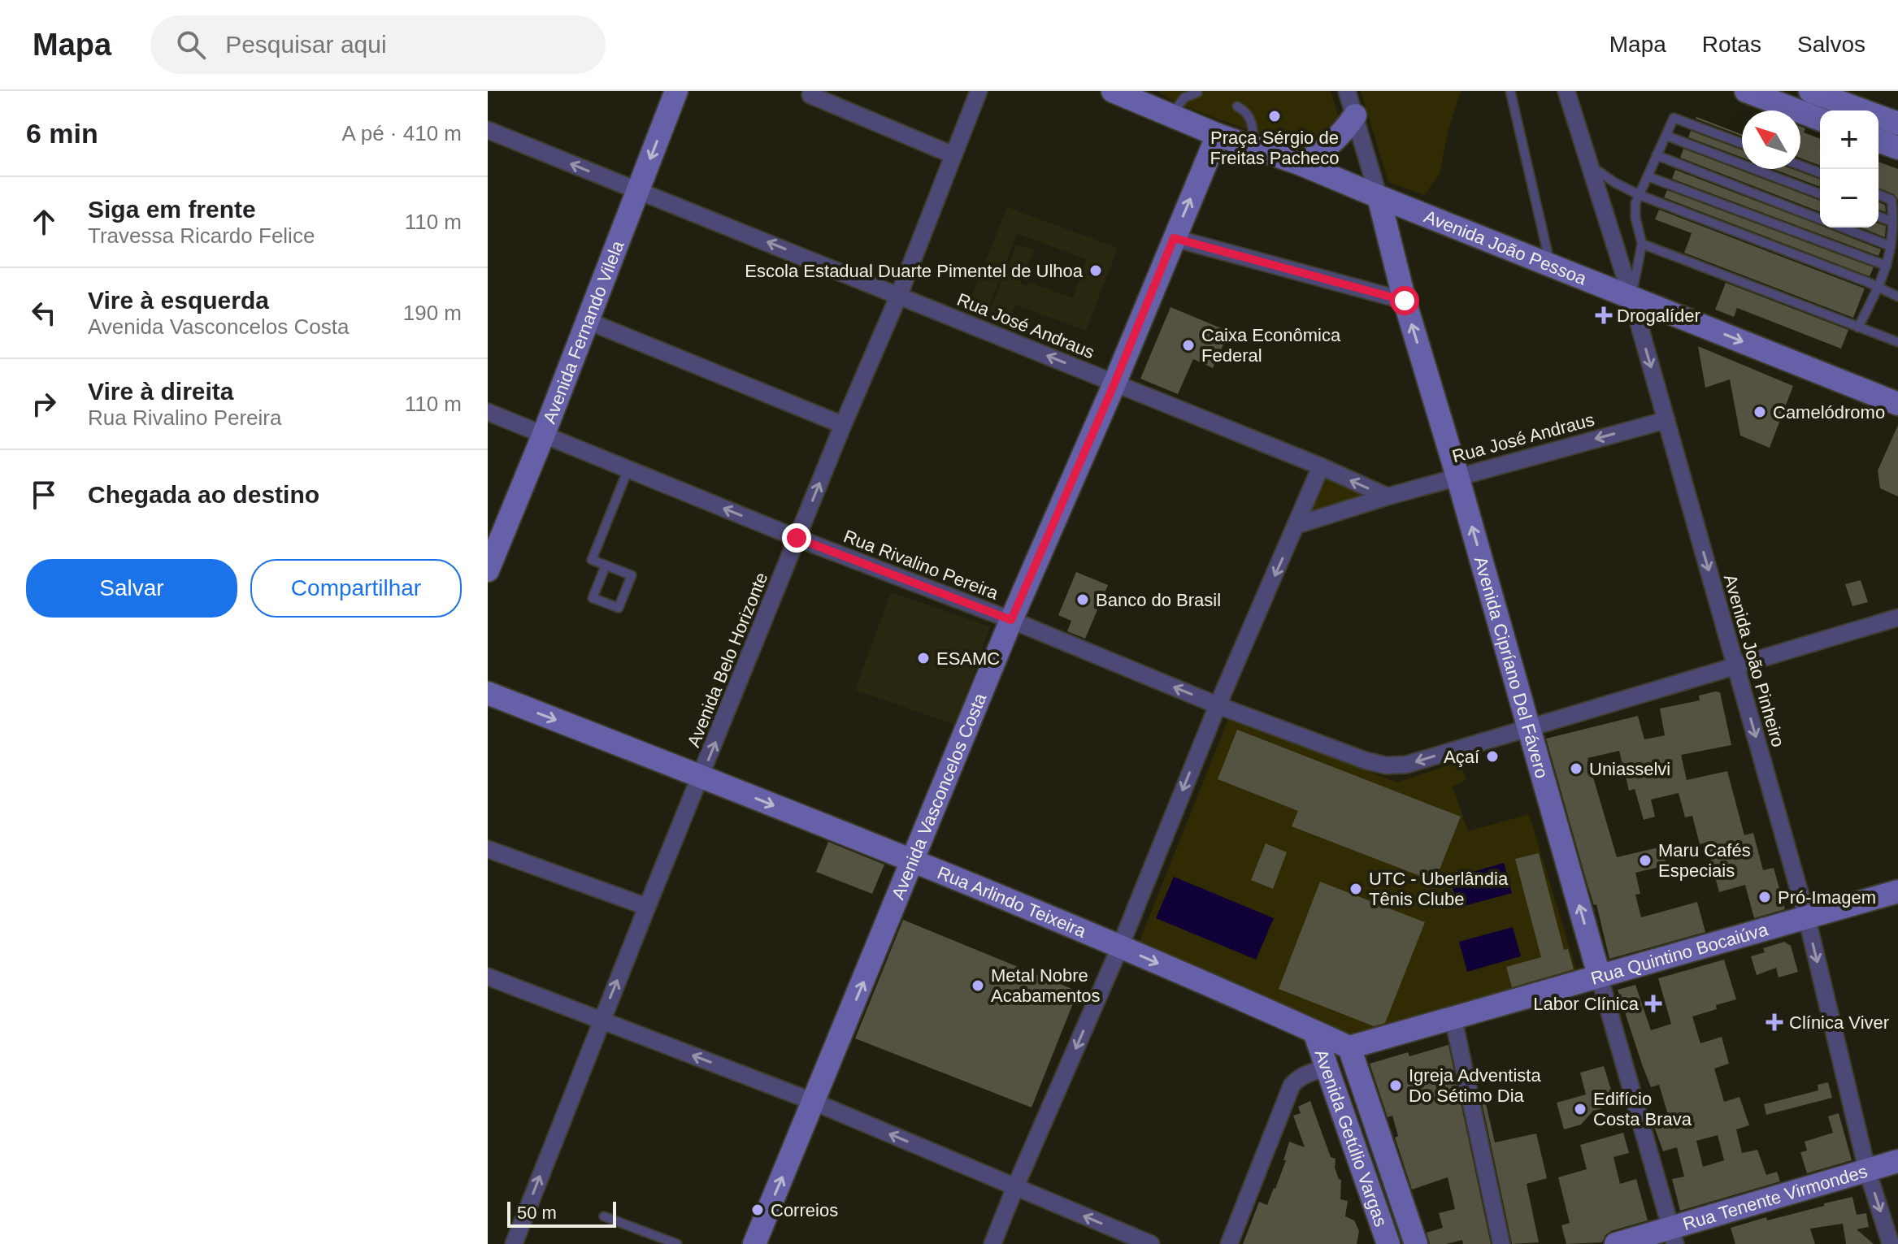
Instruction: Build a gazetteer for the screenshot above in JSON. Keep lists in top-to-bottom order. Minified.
{"streets":{"street":["Avenida João Pessoa","Rua José Andraus","Avenida Fernando Vilela","Rua Rivalino Pereira","Avenida Belo Horizonte","Avenida João Pinheiro","Avenida Cipríano Del Fávero","Avenida Vasconcelos Costa","Rua Arlindo Teixeira","Rua Quintino Bocaiúva","Avenida Getúlio Vargas","Rua Tenente Virmondes"]},"crossings":[["Avenida João Pessoa","Avenida João Pinheiro"],["Avenida João Pessoa","Avenida Cipríano Del Fávero"],["Avenida João Pessoa","Avenida Vasconcelos Costa"],["Rua José Andraus","Avenida Fernando Vilela"],["Rua José Andraus","Avenida Belo Horizonte"],["Rua José Andraus","Avenida João Pinheiro"],["Rua José Andraus","Avenida Cipríano Del Fávero"],["Rua José Andraus","Avenida Vasconcelos Costa"],["Avenida Fernando Vilela","Rua Rivalino Pereira"],["Rua Rivalino Pereira","Avenida Belo Horizonte"],["Rua Rivalino Pereira","Avenida João Pinheiro"],["Rua Rivalino Pereira","Avenida Cipríano Del Fávero"],["Rua Rivalino Pereira","Avenida Vasconcelos Costa"],["Avenida Belo Horizonte","Rua Arlindo Teixeira"],["Avenida João Pinheiro","Rua Quintino Bocaiúva"],["Avenida João Pinheiro","Rua Tenente Virmondes"],["Avenida Cipríano Del Fávero","Rua Quintino Bocaiúva"],["Avenida Cipríano Del Fávero","Rua Tenente Virmondes"],["Avenida Vasconcelos Costa","Rua Arlindo Teixeira"],["Rua Arlindo Teixeira","Rua Quintino Bocaiúva"],["Rua Arlindo Teixeira","Avenida Getúlio Vargas"],["Rua Quintino Bocaiúva","Avenida Getúlio Vargas"]],"one_way":["Rua José Andraus","Rua Rivalino Pereira","Avenida Belo Horizonte","Avenida João Pinheiro","Avenida Cipríano Del Fávero","Avenida Vasconcelos Costa","Rua Arlindo Teixeira"],"places":{"other":["Praça Sérgio de Freitas Pacheco","Escola Estadual Duarte Pimentel de Ulhoa","Caixa Econômica Federal","Camelódromo","Banco do Brasil","ESAMC","Açaí","Uniasselvi","Maru Cafés Especiais","UTC - Uberlândia Tênis Clube","Pró-Imagem","Metal Nobre Acabamentos","Igreja Adventista Do Sétimo Dia","Edifício Costa Brava","Correios"],"health":["Drogalíder","Labor Clínica","Clínica Viver"]},"scale_bar":"50 m","north":"top left","page":{"header":"Mapa","search":"Pesquisar aqui","nav":["Mapa","Rotas","Salvos"],"heading":["6 min","A pé · 410 m"],"map_buttons":["+","−"],"list":[["Siga em frente","Travessa Ricardo Felice","110 m"],["Vire à esquerda","Avenida Vasconcelos Costa","190 m"],["Vire à direita","Rua Rivalino Pereira","110 m"],"Chegada ao destino"],"buttons":["Salvar","Compartilhar"],"scale":"50 m"}}
